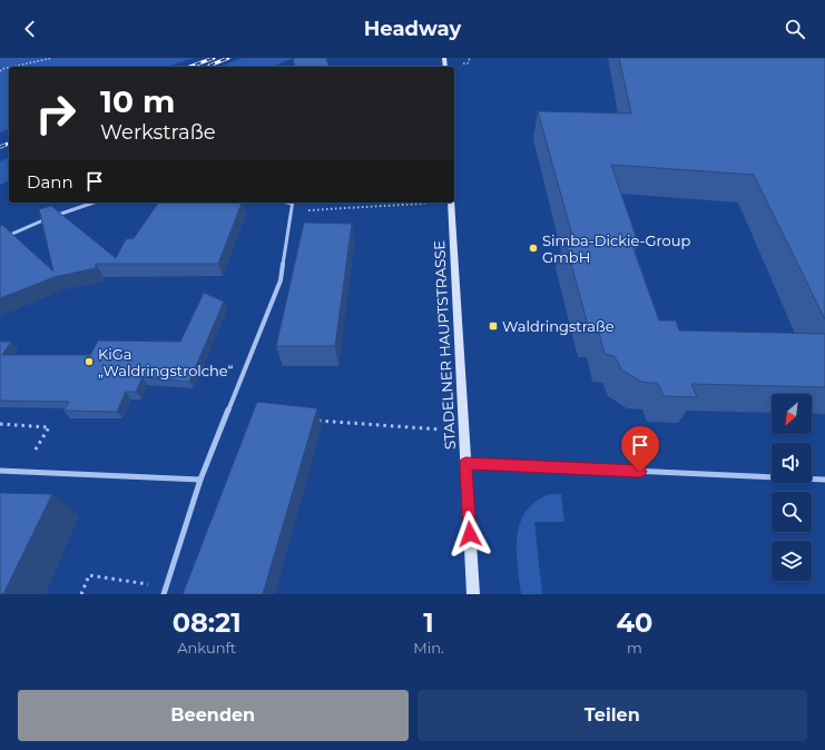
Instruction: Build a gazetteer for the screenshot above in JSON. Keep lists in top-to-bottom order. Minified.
{"streets":{"main road":["STADELNER HAUPTSTRASSE"]},"places":{"other":["Simba-Dickie-Group GmbH","KiGa „Waldringstrolche“"],"transit":["Waldringstraße"]},"north":"bottom left","page":{"header":"Headway","turn":["10 m","Werkstraße"],"then":"Dann","eta":["08:21","Ankunft","1","Min.","40","m"],"buttons":["Beenden","Teilen"]}}
